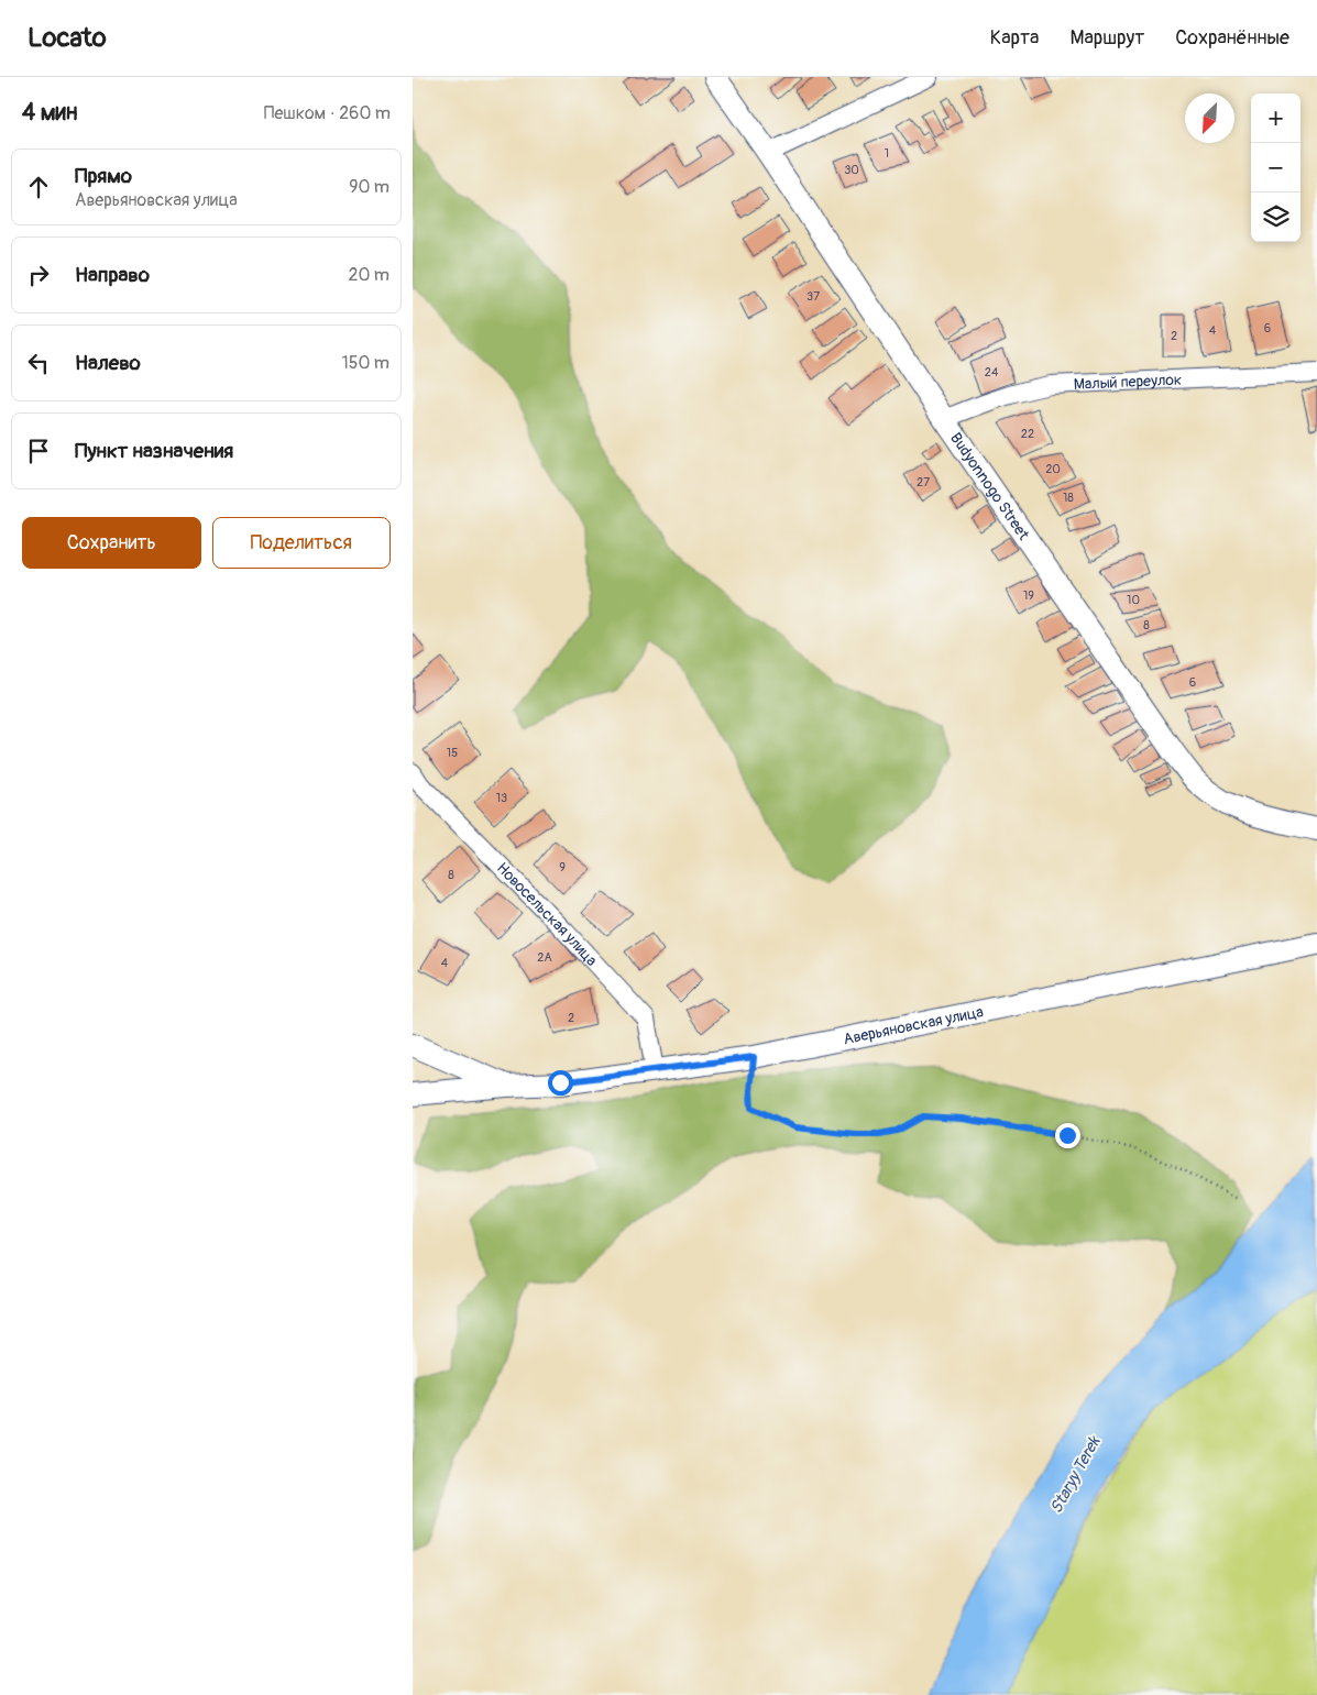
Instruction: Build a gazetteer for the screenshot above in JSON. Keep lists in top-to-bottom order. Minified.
{"streets":{"street":["Малый переулок","Budyonnogo Street","Новосельская улица","Аверьяновская улица"]},"crossings":[["Малый переулок","Budyonnogo Street"],["Новосельская улица","Аверьяновская улица"]],"water":["Staryy Terek"],"house_numbers":["1","30","37","6","4","2","24","22","20","27","18","19","10","8","6","15","13","9","8","2А","4","2"],"north":"bottom left","page":{"header":"Locato","nav":["Карта","Маршрут","Сохранённые"],"heading":["4 мин","Пешком · 260 m"],"map_buttons":["+","−"],"list":[["Прямо","Аверьяновская улица","90 m"],["Направо","20 m"],["Налево","150 m"],"Пункт назначения"],"buttons":["Сохранить","Поделиться"]}}
